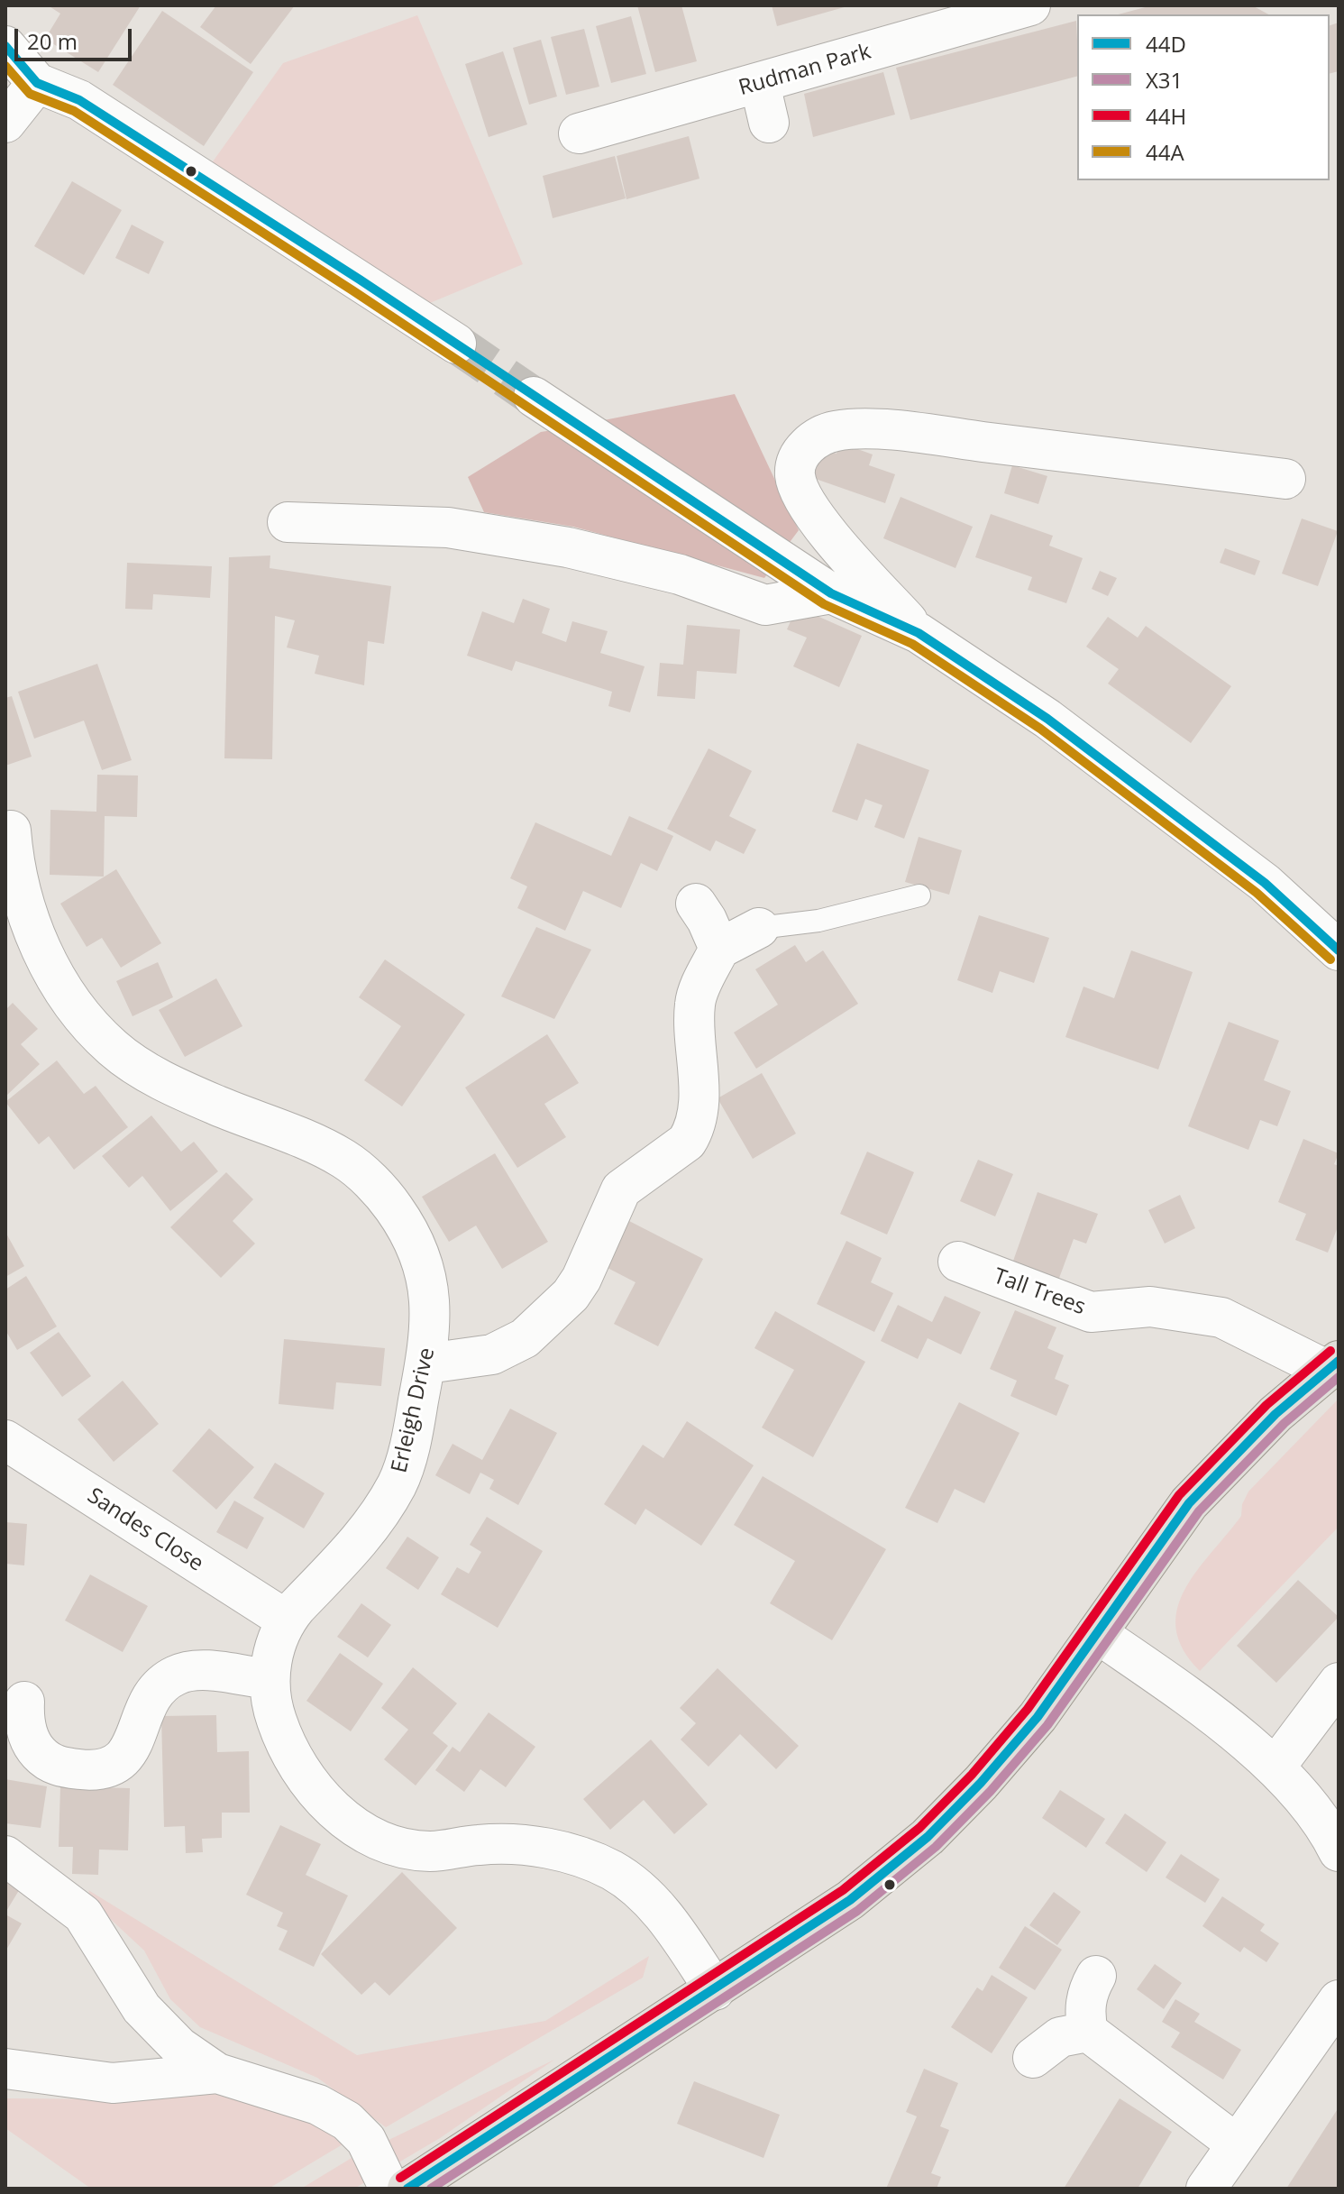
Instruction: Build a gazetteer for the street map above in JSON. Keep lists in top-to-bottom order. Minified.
{"streets":{"street":["Rudman Park","Tall Trees","Erleigh Drive","Sandes Close"]},"crossings":[["Erleigh Drive","Sandes Close"]],"lines":["transit line 44D","transit line 44A","transit line 44H","transit line X31"],"legend":["44D","X31","44H","44A"],"scale_bar":"20 m"}
